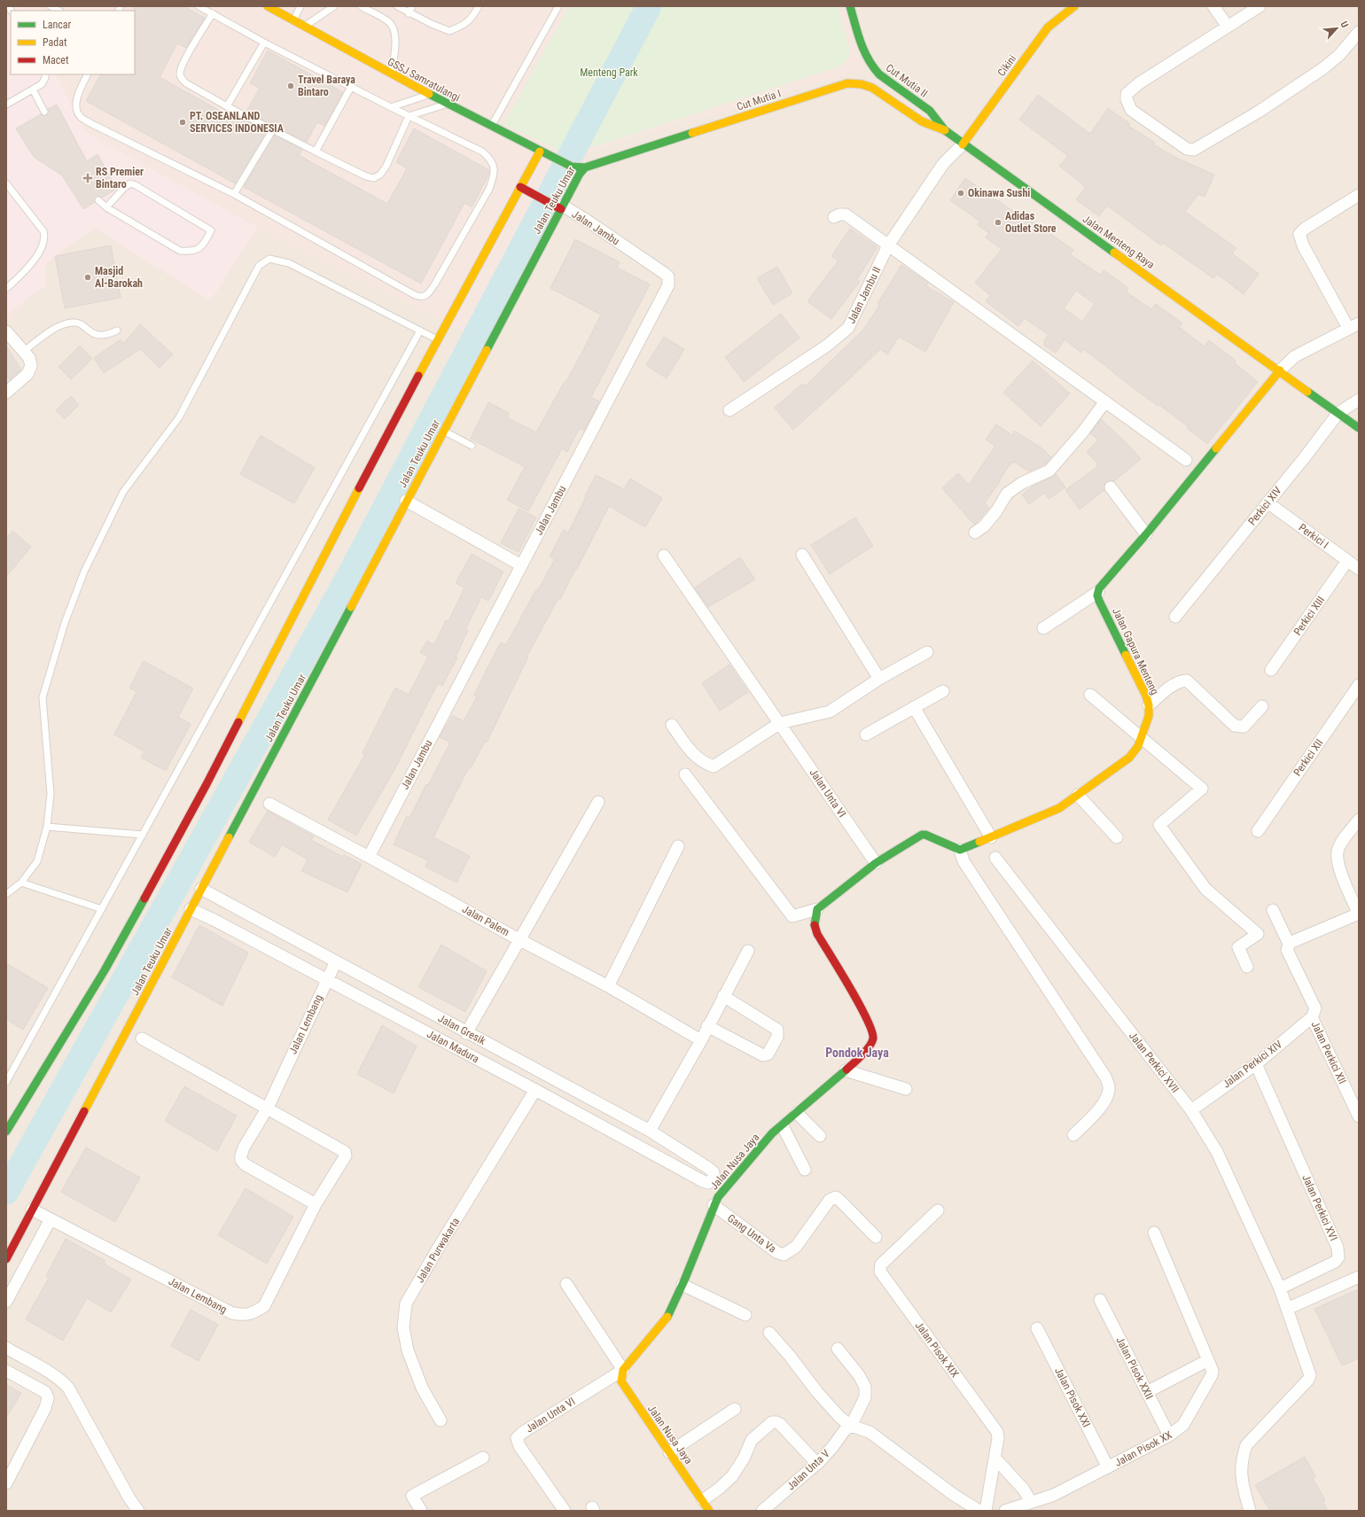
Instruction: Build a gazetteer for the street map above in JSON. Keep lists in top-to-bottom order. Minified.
{"streets":{"main road":["Cikini","GSSJ Samratulangi","Cut Mutia II","Cut Mutia I","Jalan Teuku Umar","Jalan Menteng Raya","Jalan Gapura Menteng","Jalan Nusa Jaya"],"street":["Jalan Jambu","Jalan Jambu II","Perkici XIV","Perkici I","Perkici XIII","Perkici XII","Jalan Unta VI","Jalan Palem","Jalan Lembang","Jalan Gresik","Jalan Madura","Jalan Perkici XII","Jalan Perkici XVII","Jalan Perkici XIV","Jalan Perkici XVI","Gang Unta Va","Jalan Purwakarta","Jalan Pisok XIX","Jalan Pisok XXII","Jalan Pisok XXI","Jalan Pisok XX","Jalan Unta V"]},"crossings":[["Cikini","Jalan Menteng Raya"],["Cikini","Jalan Jambu II"],["GSSJ Samratulangi","Cut Mutia I"],["Cut Mutia II","Cut Mutia I"],["Cut Mutia II","Jalan Menteng Raya"],["Cut Mutia I","Jalan Teuku Umar"],["Cut Mutia I","Jalan Menteng Raya"],["Jalan Teuku Umar","Jalan Jambu"],["Jalan Teuku Umar","Jalan Lembang"],["Jalan Teuku Umar","Jalan Gresik"],["Jalan Teuku Umar","Jalan Madura"],["Jalan Jambu","Jalan Palem"],["Jalan Menteng Raya","Jalan Jambu II"],["Jalan Menteng Raya","Perkici XIV"],["Perkici XIV","Perkici I"],["Perkici I","Perkici XIII"],["Jalan Unta VI","Jalan Nusa Jaya"],["Jalan Lembang","Jalan Gresik"],["Jalan Lembang","Jalan Madura"],["Jalan Gresik","Jalan Madura"],["Jalan Madura","Jalan Purwakarta"],["Jalan Perkici XII","Jalan Perkici XIV"],["Jalan Perkici XVII","Jalan Perkici XIV"],["Jalan Perkici XVII","Jalan Perkici XVI"],["Jalan Perkici XIV","Jalan Perkici XVI"],["Jalan Nusa Jaya","Gang Unta Va"],["Jalan Pisok XXII","Jalan Pisok XX"],["Jalan Pisok XXI","Jalan Pisok XX"]],"districts":["Pondok Jaya"],"parks":["Menteng Park"],"places":{"other":["Travel Baraya Bintaro","PT. OSEANLAND SERVICES INDONESIA","Okinawa Sushi","Adidas Outlet Store","Masjid Al-Barokah"],"health":["RS Premier Bintaro"]},"legend":["Lancar","Padat","Macet"],"north":"top right"}
